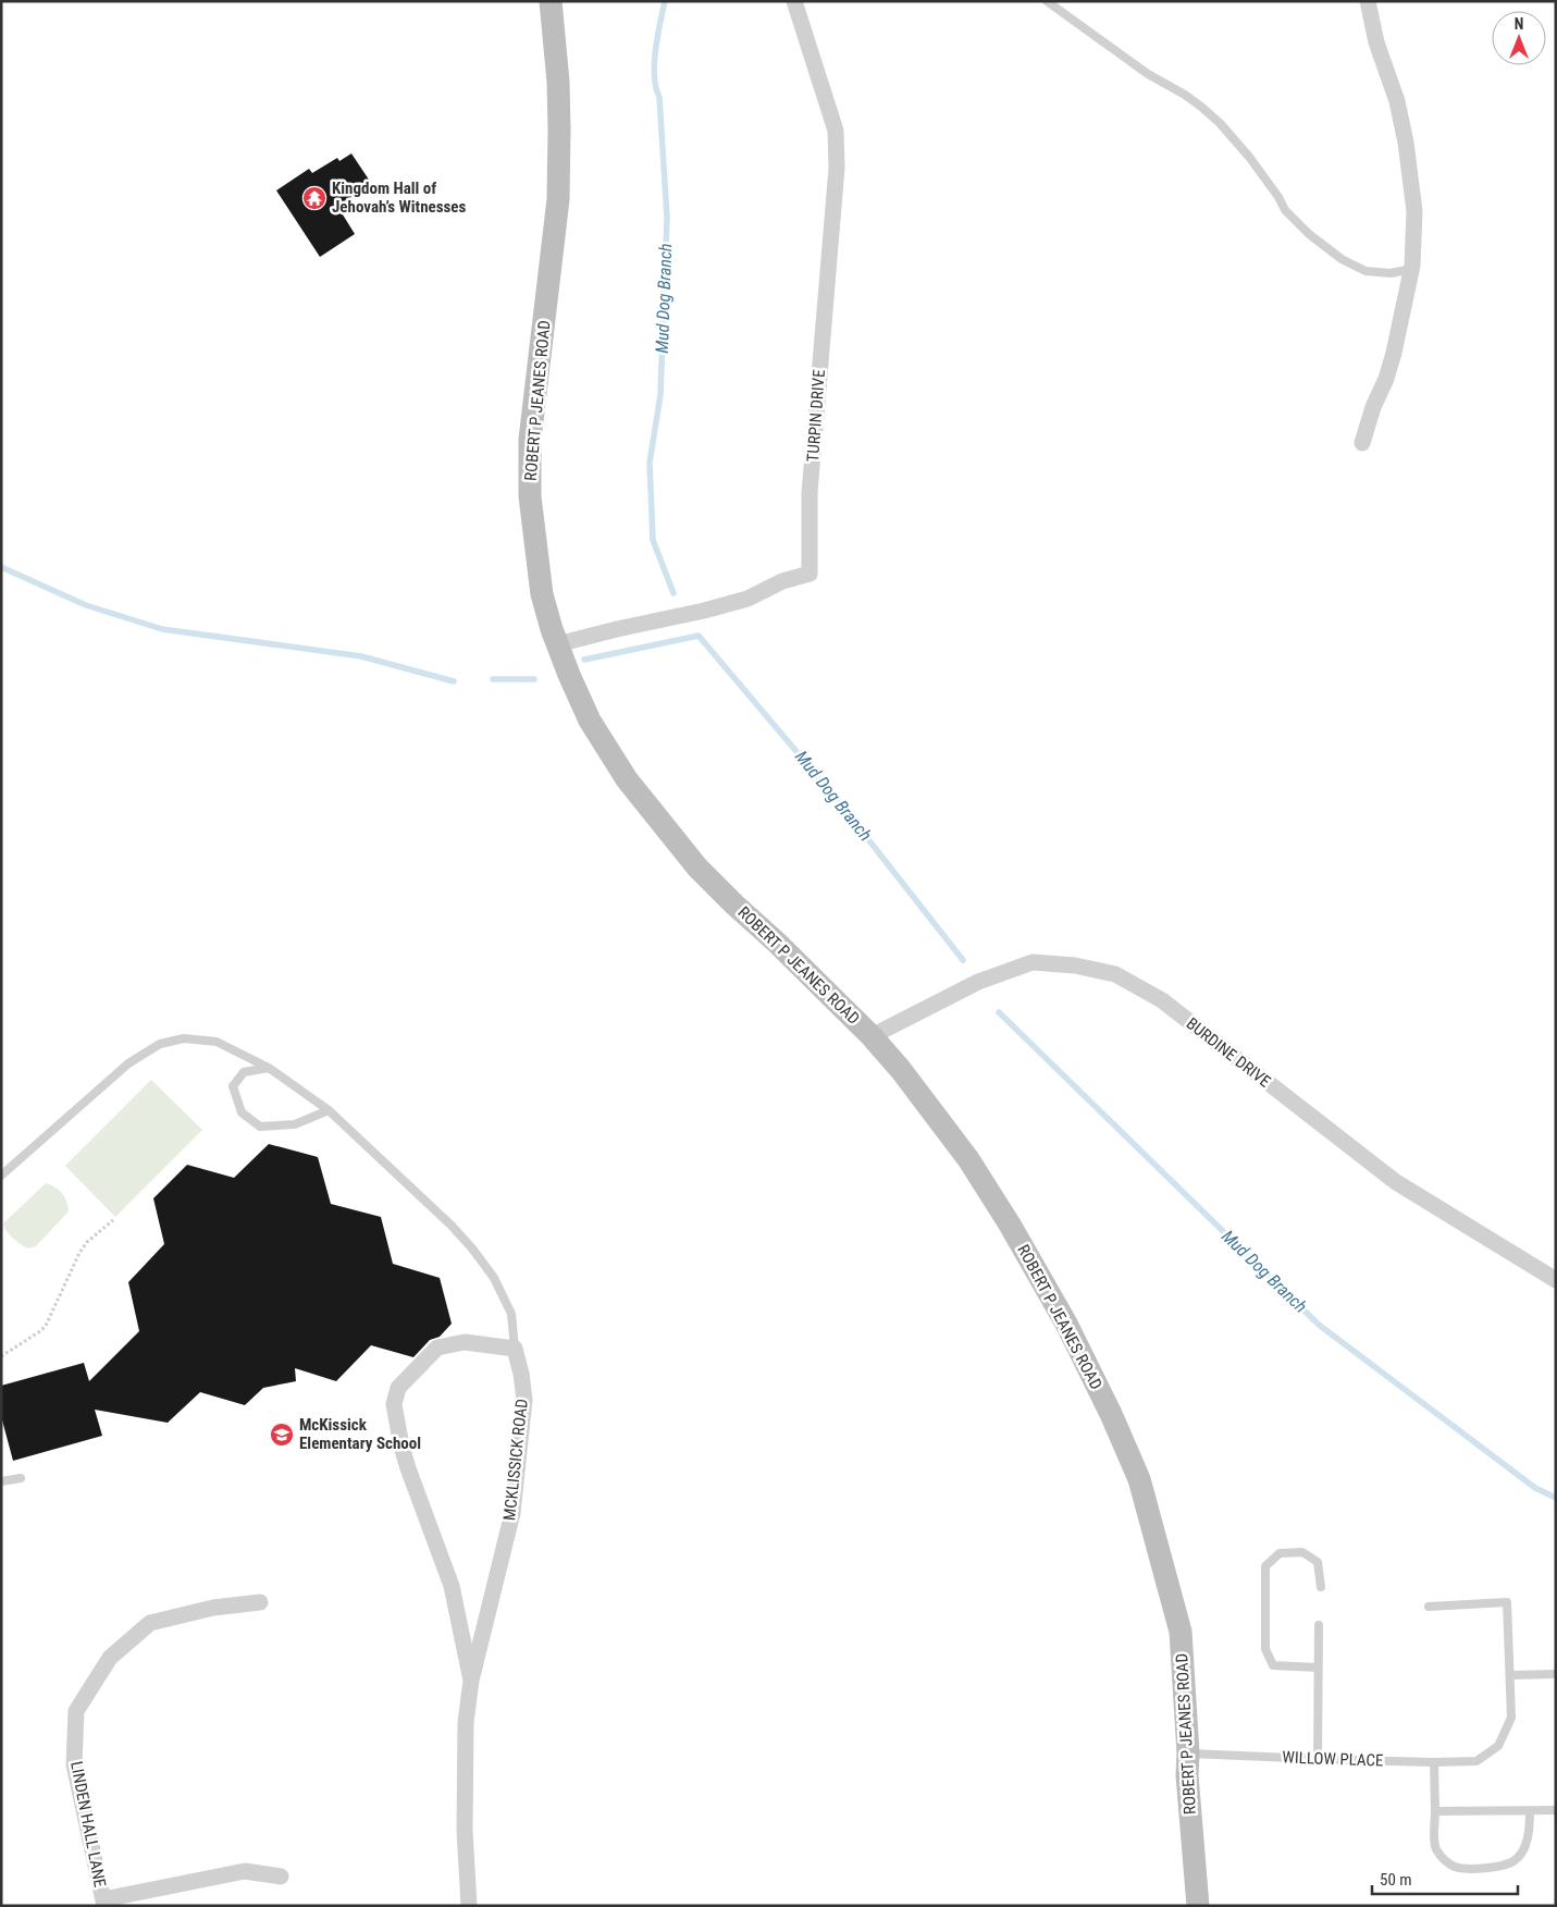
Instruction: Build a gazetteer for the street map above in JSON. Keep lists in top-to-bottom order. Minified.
{"streets":{"street":["ROBERT P JEANES ROAD","TURPIN DRIVE","BURDINE DRIVE","MCKLISSICK ROAD","LINDEN HALL LANE"],"lane":["WILLOW PLACE"]},"crossings":[["ROBERT P JEANES ROAD","TURPIN DRIVE"],["ROBERT P JEANES ROAD","BURDINE DRIVE"],["ROBERT P JEANES ROAD","WILLOW PLACE"]],"water":["Mud Dog Branch"],"places":{"temple":["Kingdom Hall of Jehovah’s Witnesses"],"school or university":["McKissick Elementary School"]},"scale_bar":"50 m","north":"top"}
